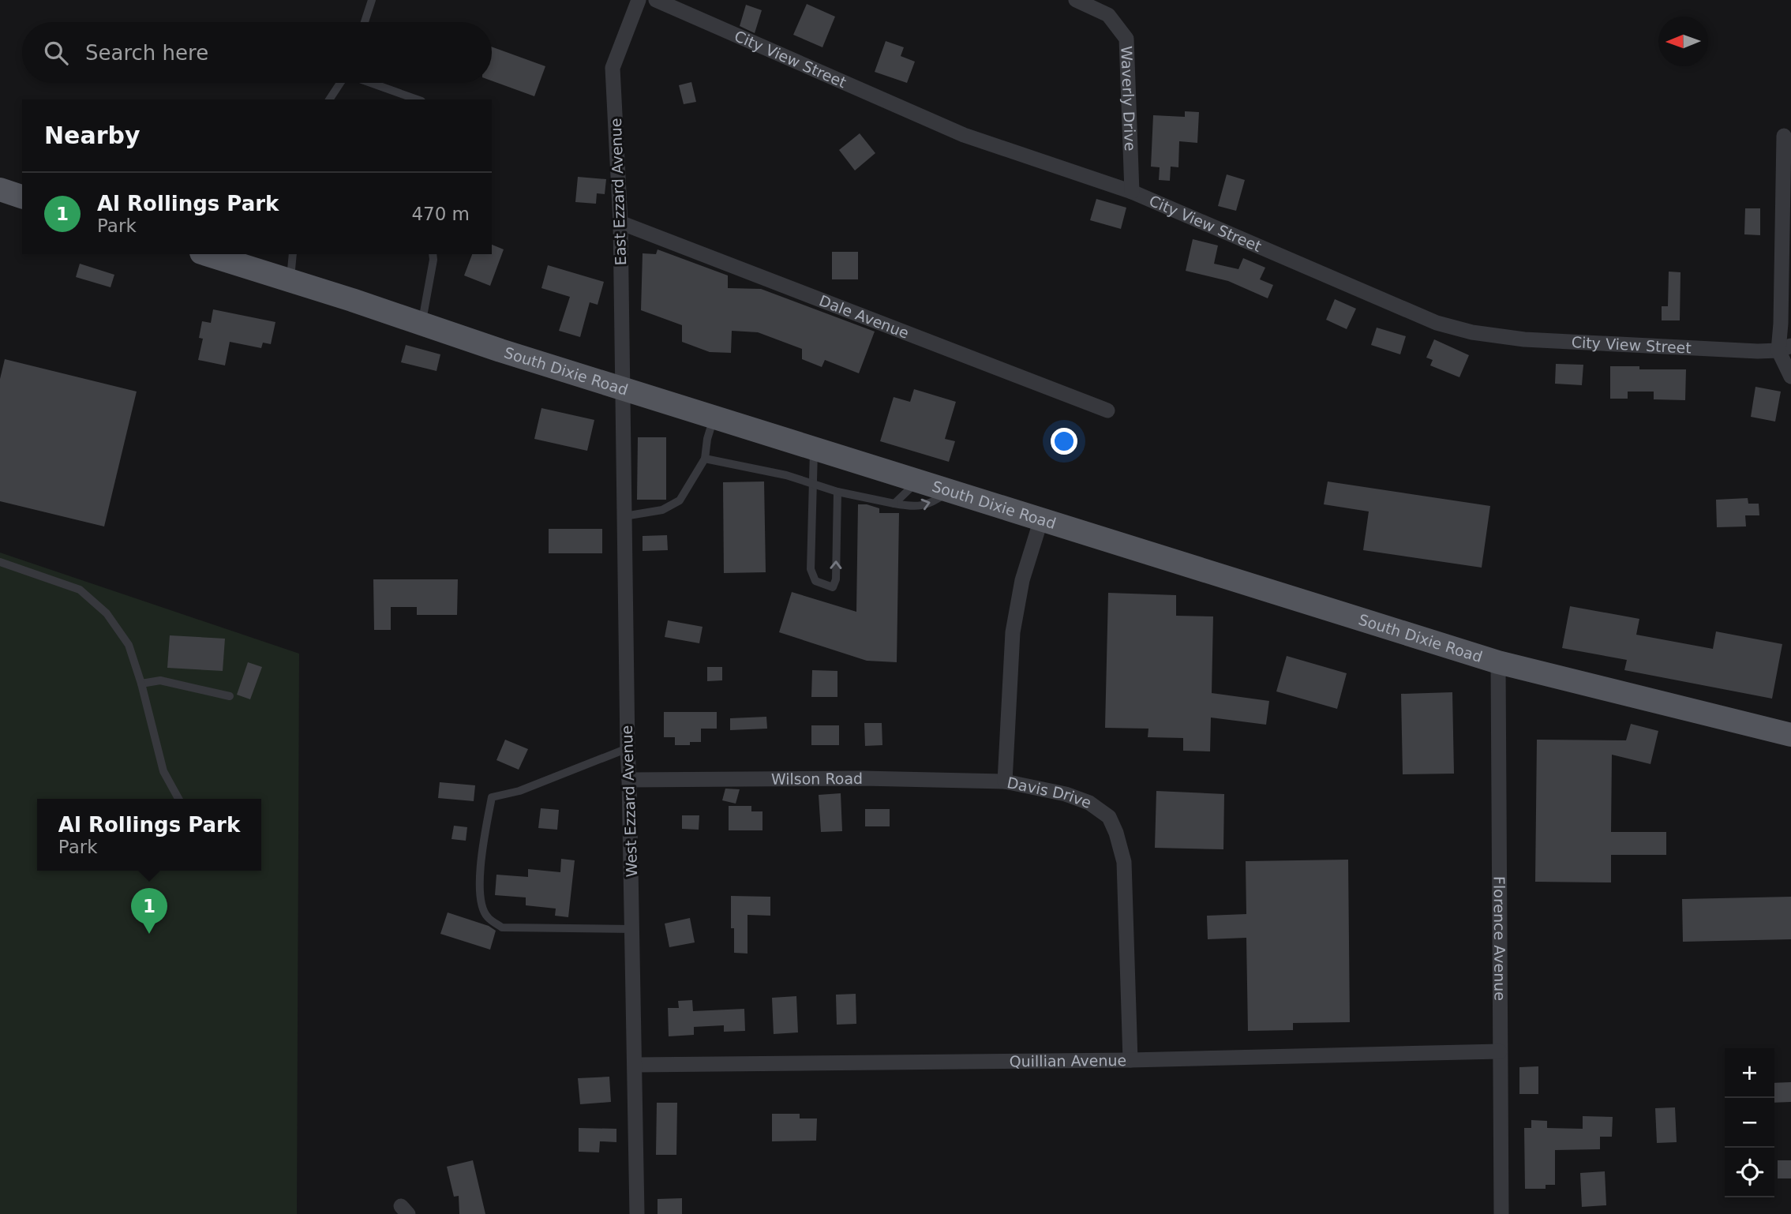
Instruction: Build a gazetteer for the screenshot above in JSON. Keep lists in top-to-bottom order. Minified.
{"streets":{"main road":["South Dixie Road"],"street":["City View Street","Waverly Drive","East Ezzard Avenue","Dale Avenue","Wilson Road","Davis Drive","West Ezzard Avenue","Florence Avenue","Quillian Avenue"]},"crossings":[["City View Street","Waverly Drive"],["East Ezzard Avenue","Dale Avenue"],["East Ezzard Avenue","South Dixie Road"],["East Ezzard Avenue","West Ezzard Avenue"],["South Dixie Road","Davis Drive"],["South Dixie Road","West Ezzard Avenue"],["South Dixie Road","Florence Avenue"],["Wilson Road","Davis Drive"],["Wilson Road","West Ezzard Avenue"],["Davis Drive","Quillian Avenue"],["West Ezzard Avenue","Quillian Avenue"],["Florence Avenue","Quillian Avenue"]],"north":"left","page":{"search":"Search here","heading":"Nearby","list":[{"mark":"1","name":"Al Rollings Park","note":"Park","value":"470 m"}],"popup":["Al Rollings Park","Park"],"pins":"1","map_buttons":["+","−"]}}
